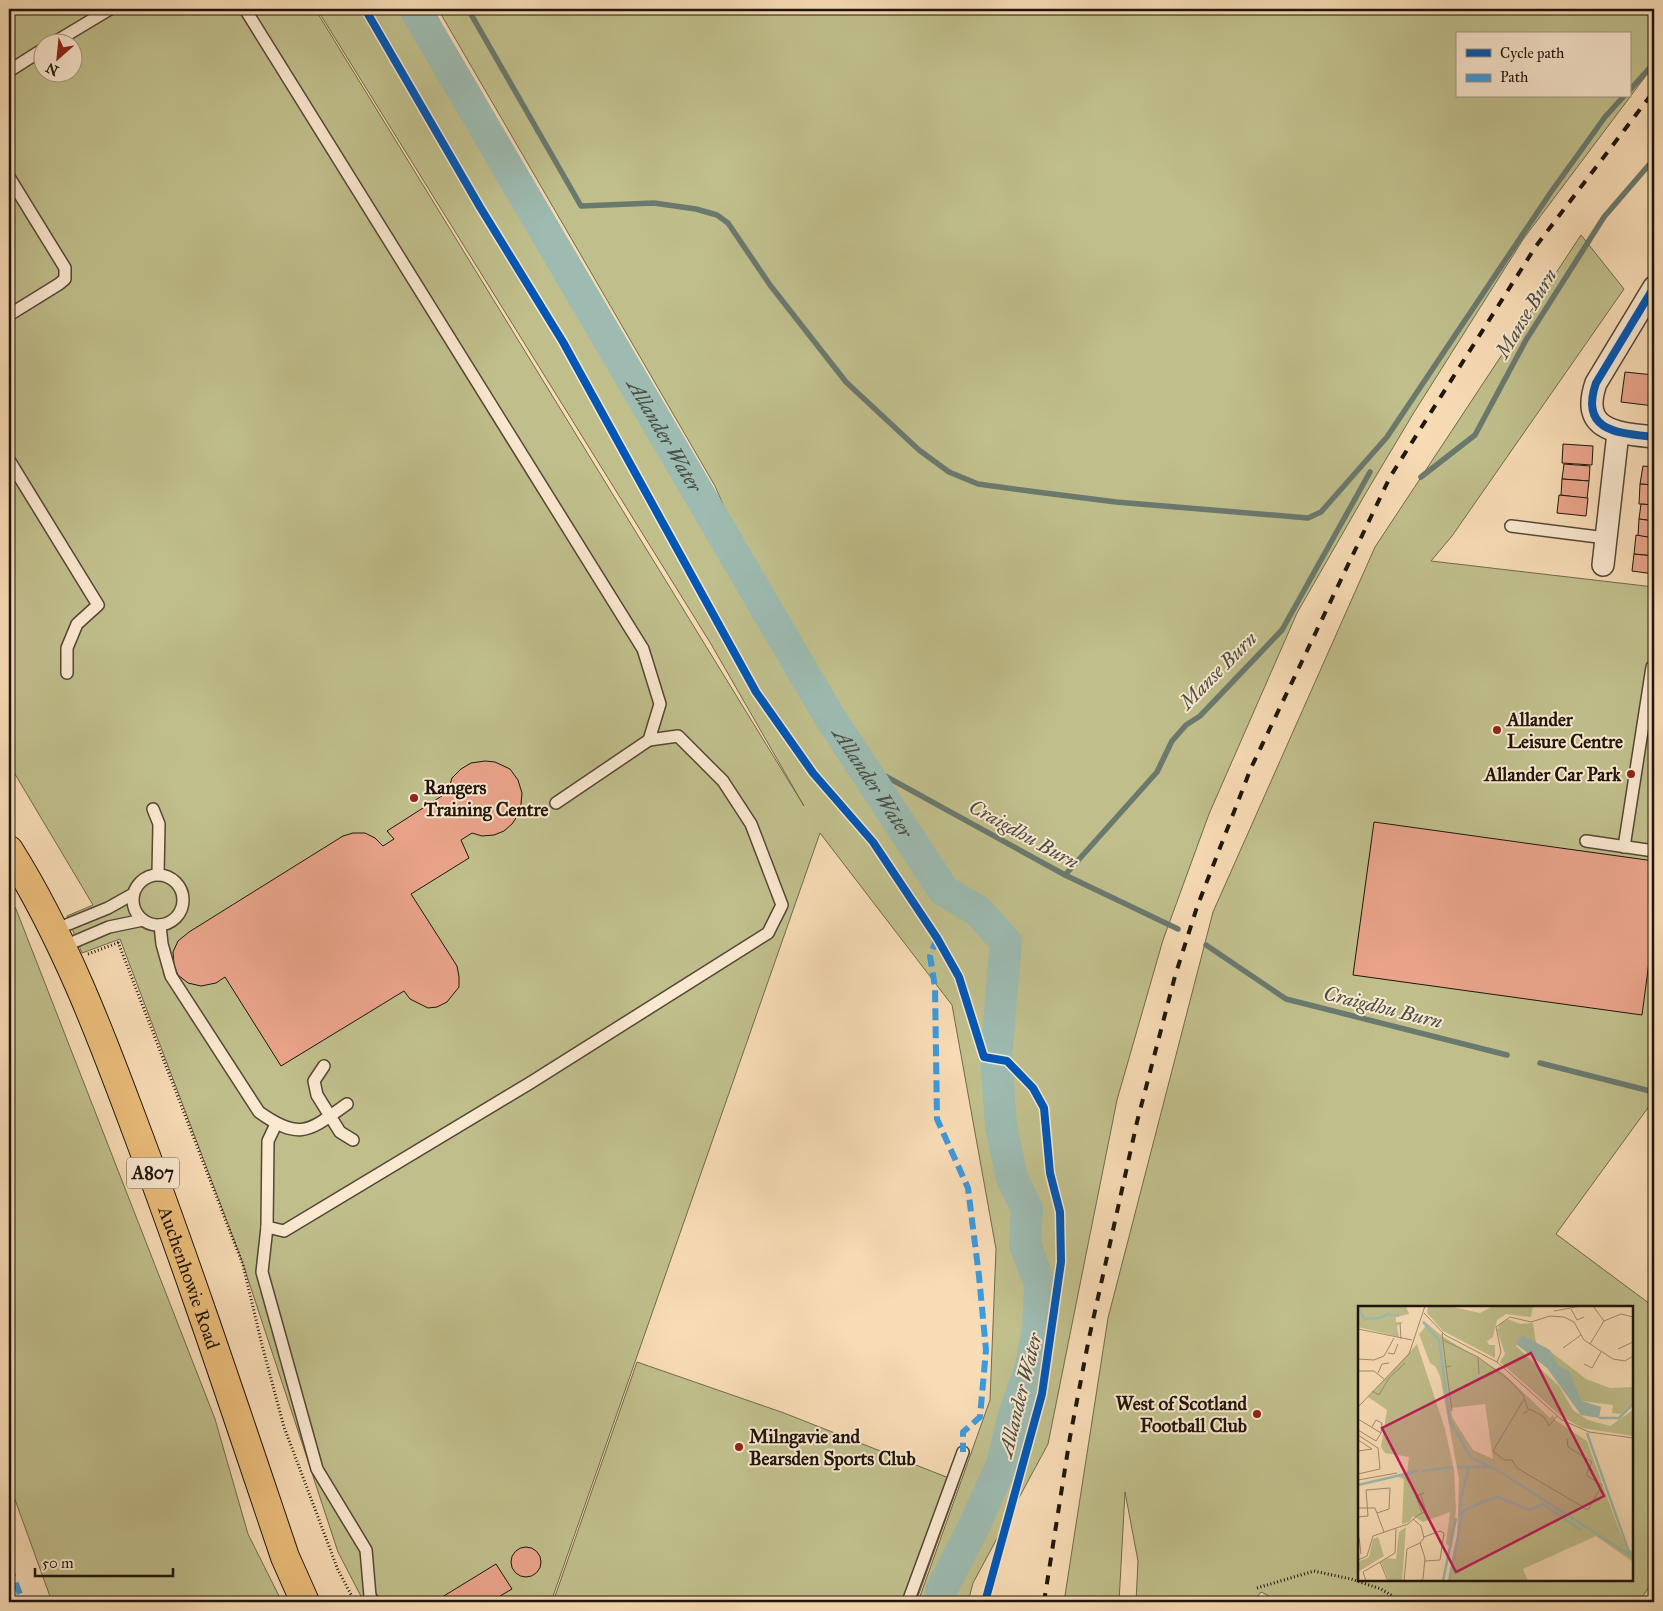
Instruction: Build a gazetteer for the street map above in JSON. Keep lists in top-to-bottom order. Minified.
{"streets":{"main road":["A807","Auchenhowie Road"]},"water":["Manse Burn","Allander Water","Craigdhu Burn"],"places":["Allander Leisure Centre","Allander Car Park","Rangers Training Centre","West of Scotland Football Club","Milngavie and Bearsden Sports Club"],"legend":["Cycle path","Path"],"scale_bar":"50 m","north":"bottom left"}
